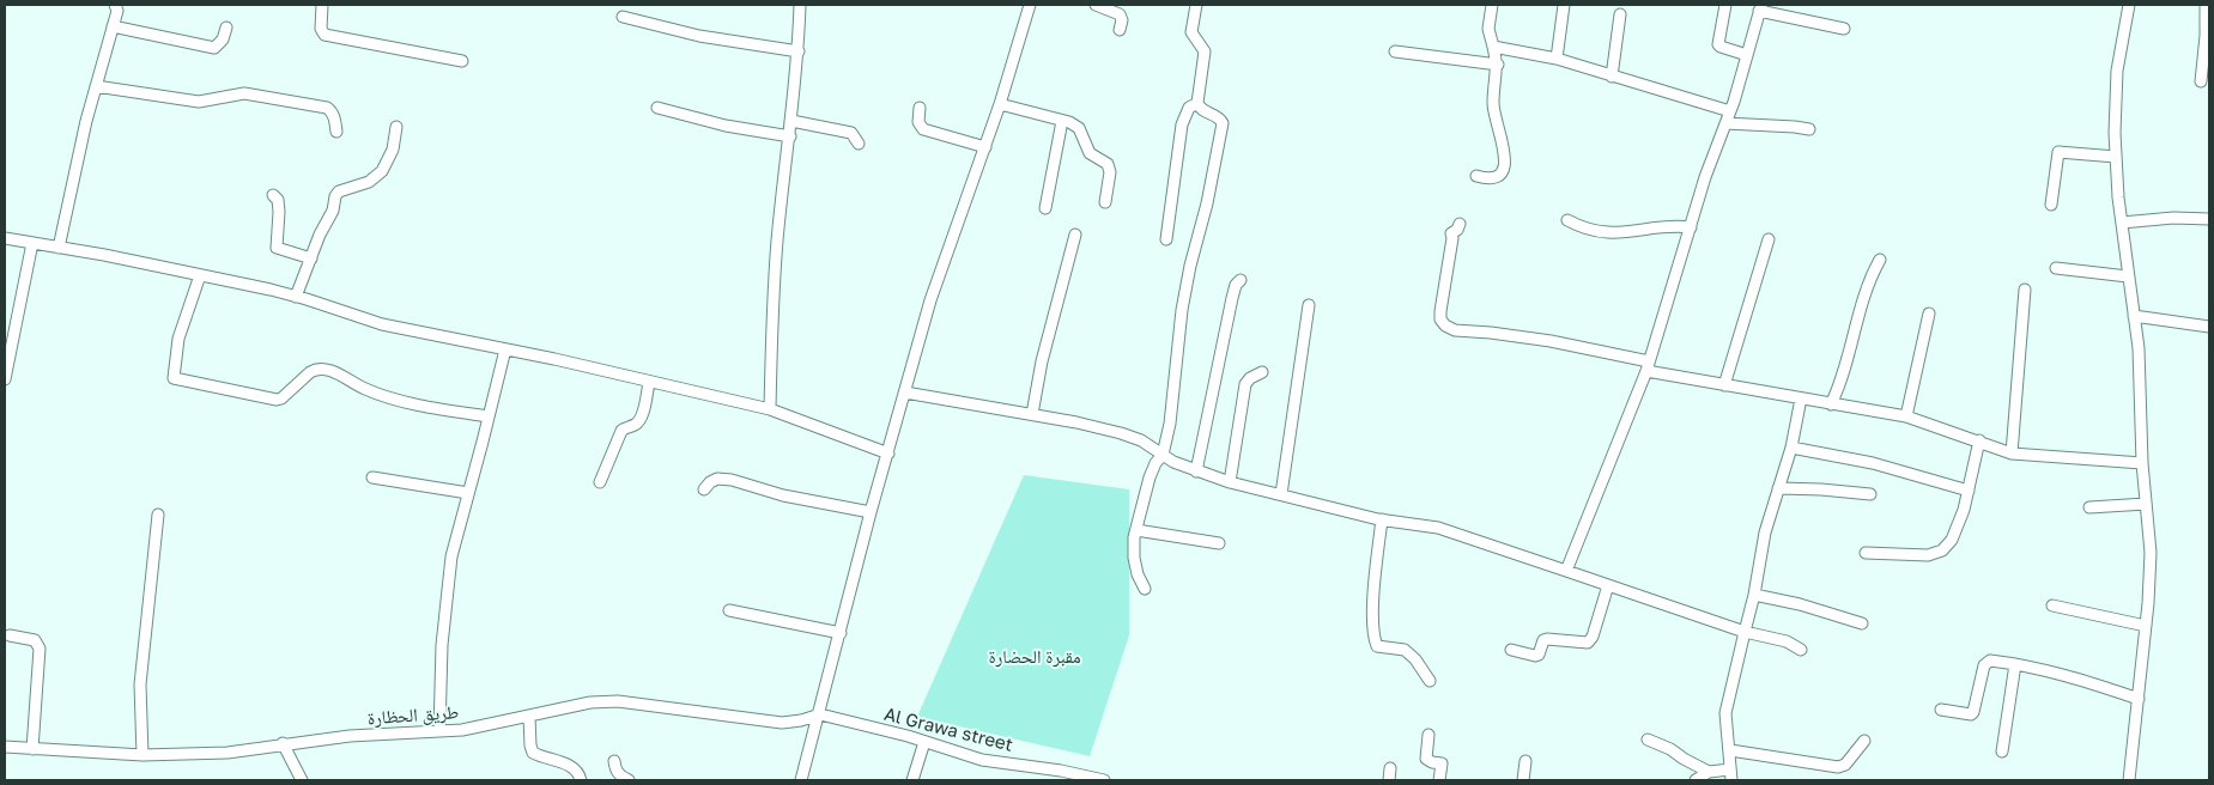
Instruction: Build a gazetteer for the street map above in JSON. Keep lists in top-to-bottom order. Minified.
{"streets":{"street":["طريق الحظارة","Al Grawa street"]},"crossings":[["طريق الحظارة","Al Grawa street"]],"parks":["مقبرة الحضارة"]}
